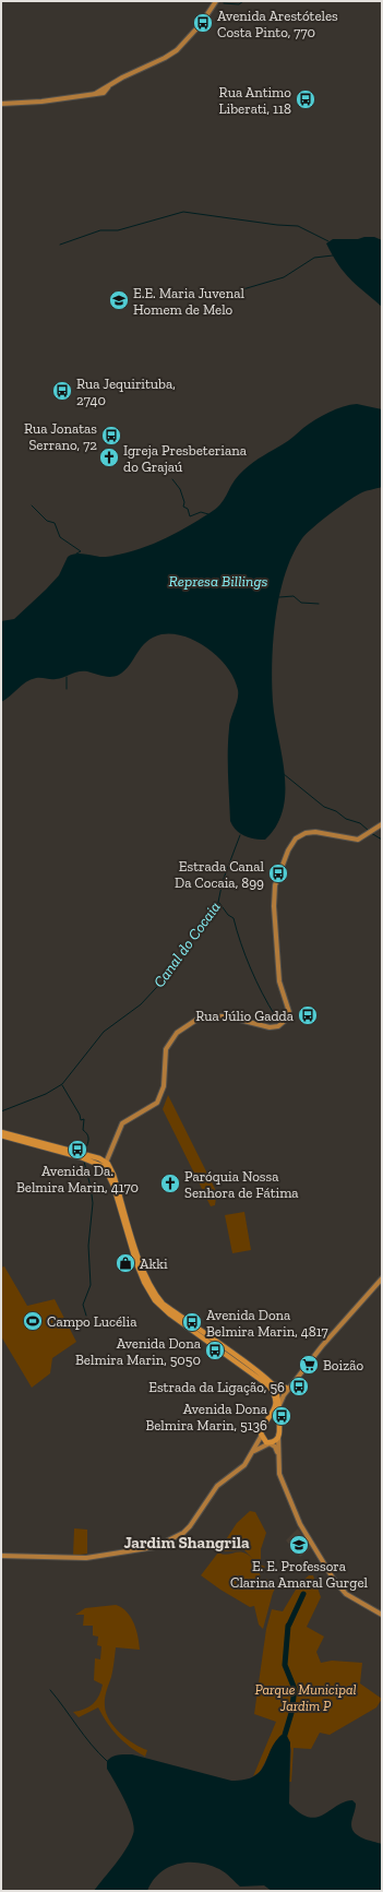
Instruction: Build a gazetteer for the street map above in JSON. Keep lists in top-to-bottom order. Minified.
{"districts":["Jardim Shangrila"],"water":["Represa Billings","Canal do Cocaia"],"parks":["Parque Municipal Jardim P"],"places":{"bus stop":["Avenida Arestóteles Costa Pinto, 770","Rua Antimo Liberati, 118","Rua Jequirituba, 2740","Rua Jonatas Serrano, 72","Estrada Canal Da Cocaia, 899","Rua Júlio Gadda","Avenida Da. Belmira Marin, 4170","Avenida Dona Belmira Marin, 4817","Avenida Dona Belmira Marin, 5050","Estrada da Ligação, 56","Avenida Dona Belmira Marin, 5136"],"school or university":["E.E. Maria Juvenal Homem de Melo","E. E. Professora Clarina Amaral Gurgel"],"church":["Igreja Presbeteriana do Grajaú","Paróquia Nossa Senhora de Fátima"],"shop":["Akki"],"sports":["Campo Lucélia"],"supermarket":["Boizão"]}}
